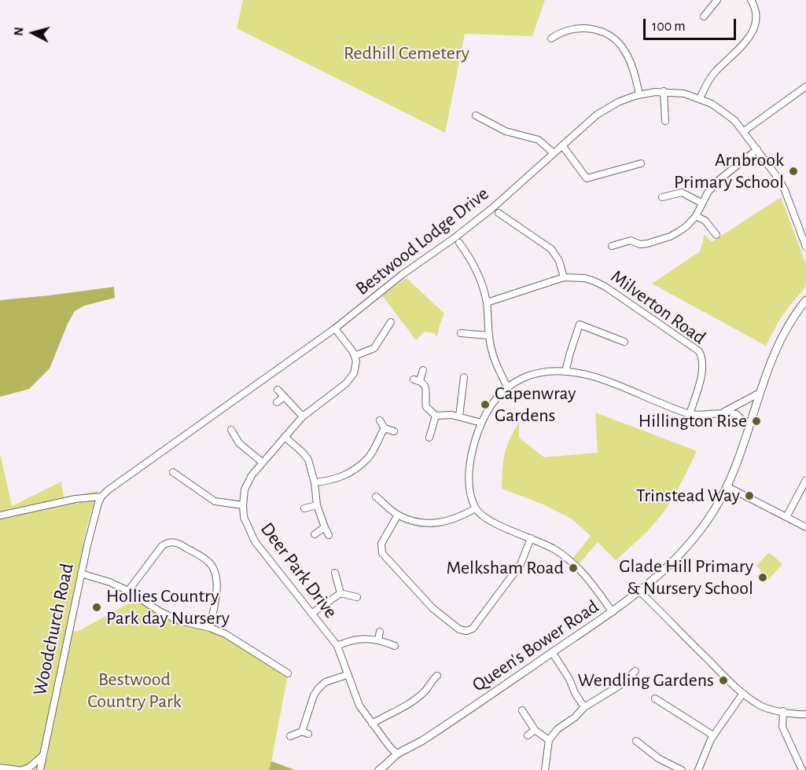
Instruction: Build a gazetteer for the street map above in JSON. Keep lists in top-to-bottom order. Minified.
{"streets":{"street":["Bestwood Lodge Drive","Milverton Road","Deer Park Drive","Woodchurch Road","Queen's Bower Road"]},"crossings":[["Bestwood Lodge Drive","Woodchurch Road"],["Deer Park Drive","Queen's Bower Road"]],"parks":["Redhill Cemetery","Bestwood Country Park"],"places":["Arnbrook Primary School","Capenwray Gardens","Hillington Rise","Trinstead Way","Melksham Road","Glade Hill Primary & Nursery School","Hollies Country Park day Nursery","Wendling Gardens"],"scale_bar":"100 m","north":"left"}
